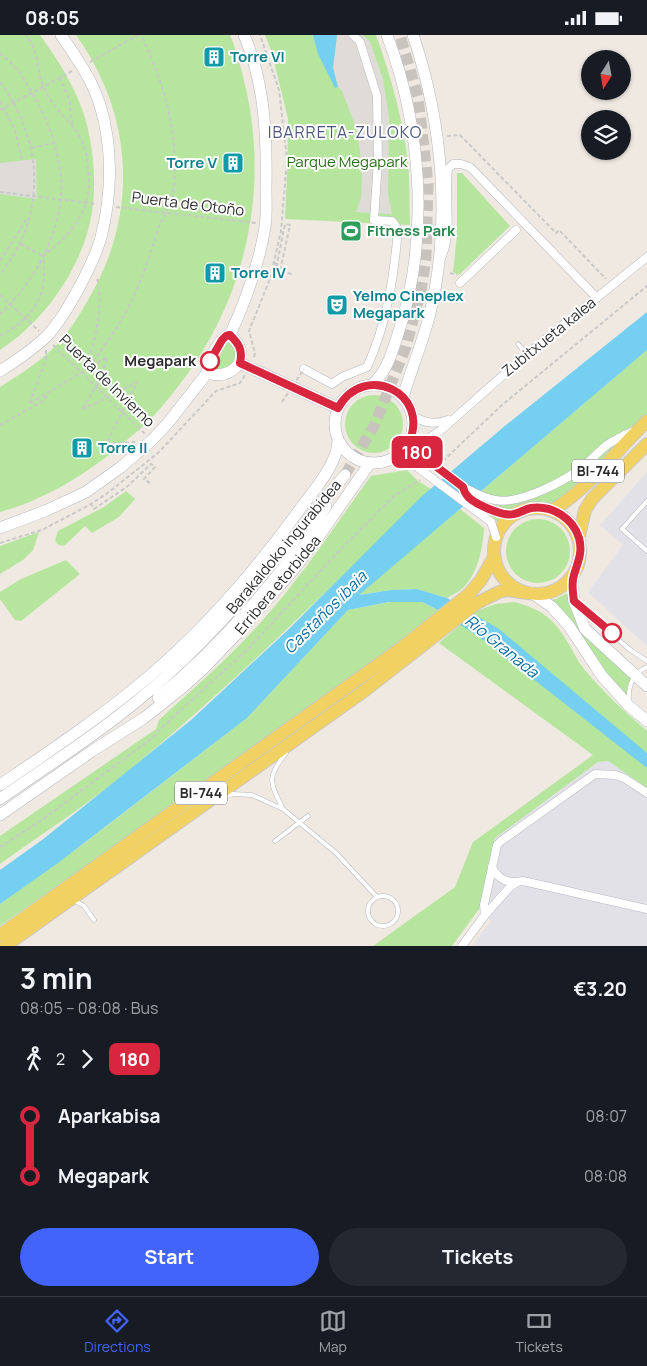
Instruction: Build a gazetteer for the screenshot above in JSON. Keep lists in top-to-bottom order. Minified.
{"streets":{"main road":["BI-744"],"street":["Zubitxueta kalea","Barakaldoko ingurabidea","Erribera etorbidea"],"path":["Puerta de Otoño","Puerta de Invierno"]},"crossings":[["Zubitxueta kalea","Erribera etorbidea"],["Barakaldoko ingurabidea","Erribera etorbidea"]],"districts":["IBARRETA-ZULOKO"],"water":["Castaños ibaia","Río Granada"],"parks":["Parque Megapark"],"places":{"building":["Torre VI","Torre V","Torre IV","Torre II"],"sports":["Fitness Park"],"theatre":["Yelmo Cineplex Megapark"],"other":["Megapark"]},"lines":["bus line 180"],"north":"bottom","page":{"status":"08:05","on_map":"180","heading":["3 min","08:05 – 08:08 · Bus","€3.20"],"legs":["2","180"],"list":[{"name":"Aparkabisa","value":"08:07"},{"name":"Megapark","value":"08:08"}],"buttons":["Start","Tickets"],"tabs":["Directions","Map","Tickets"]}}
